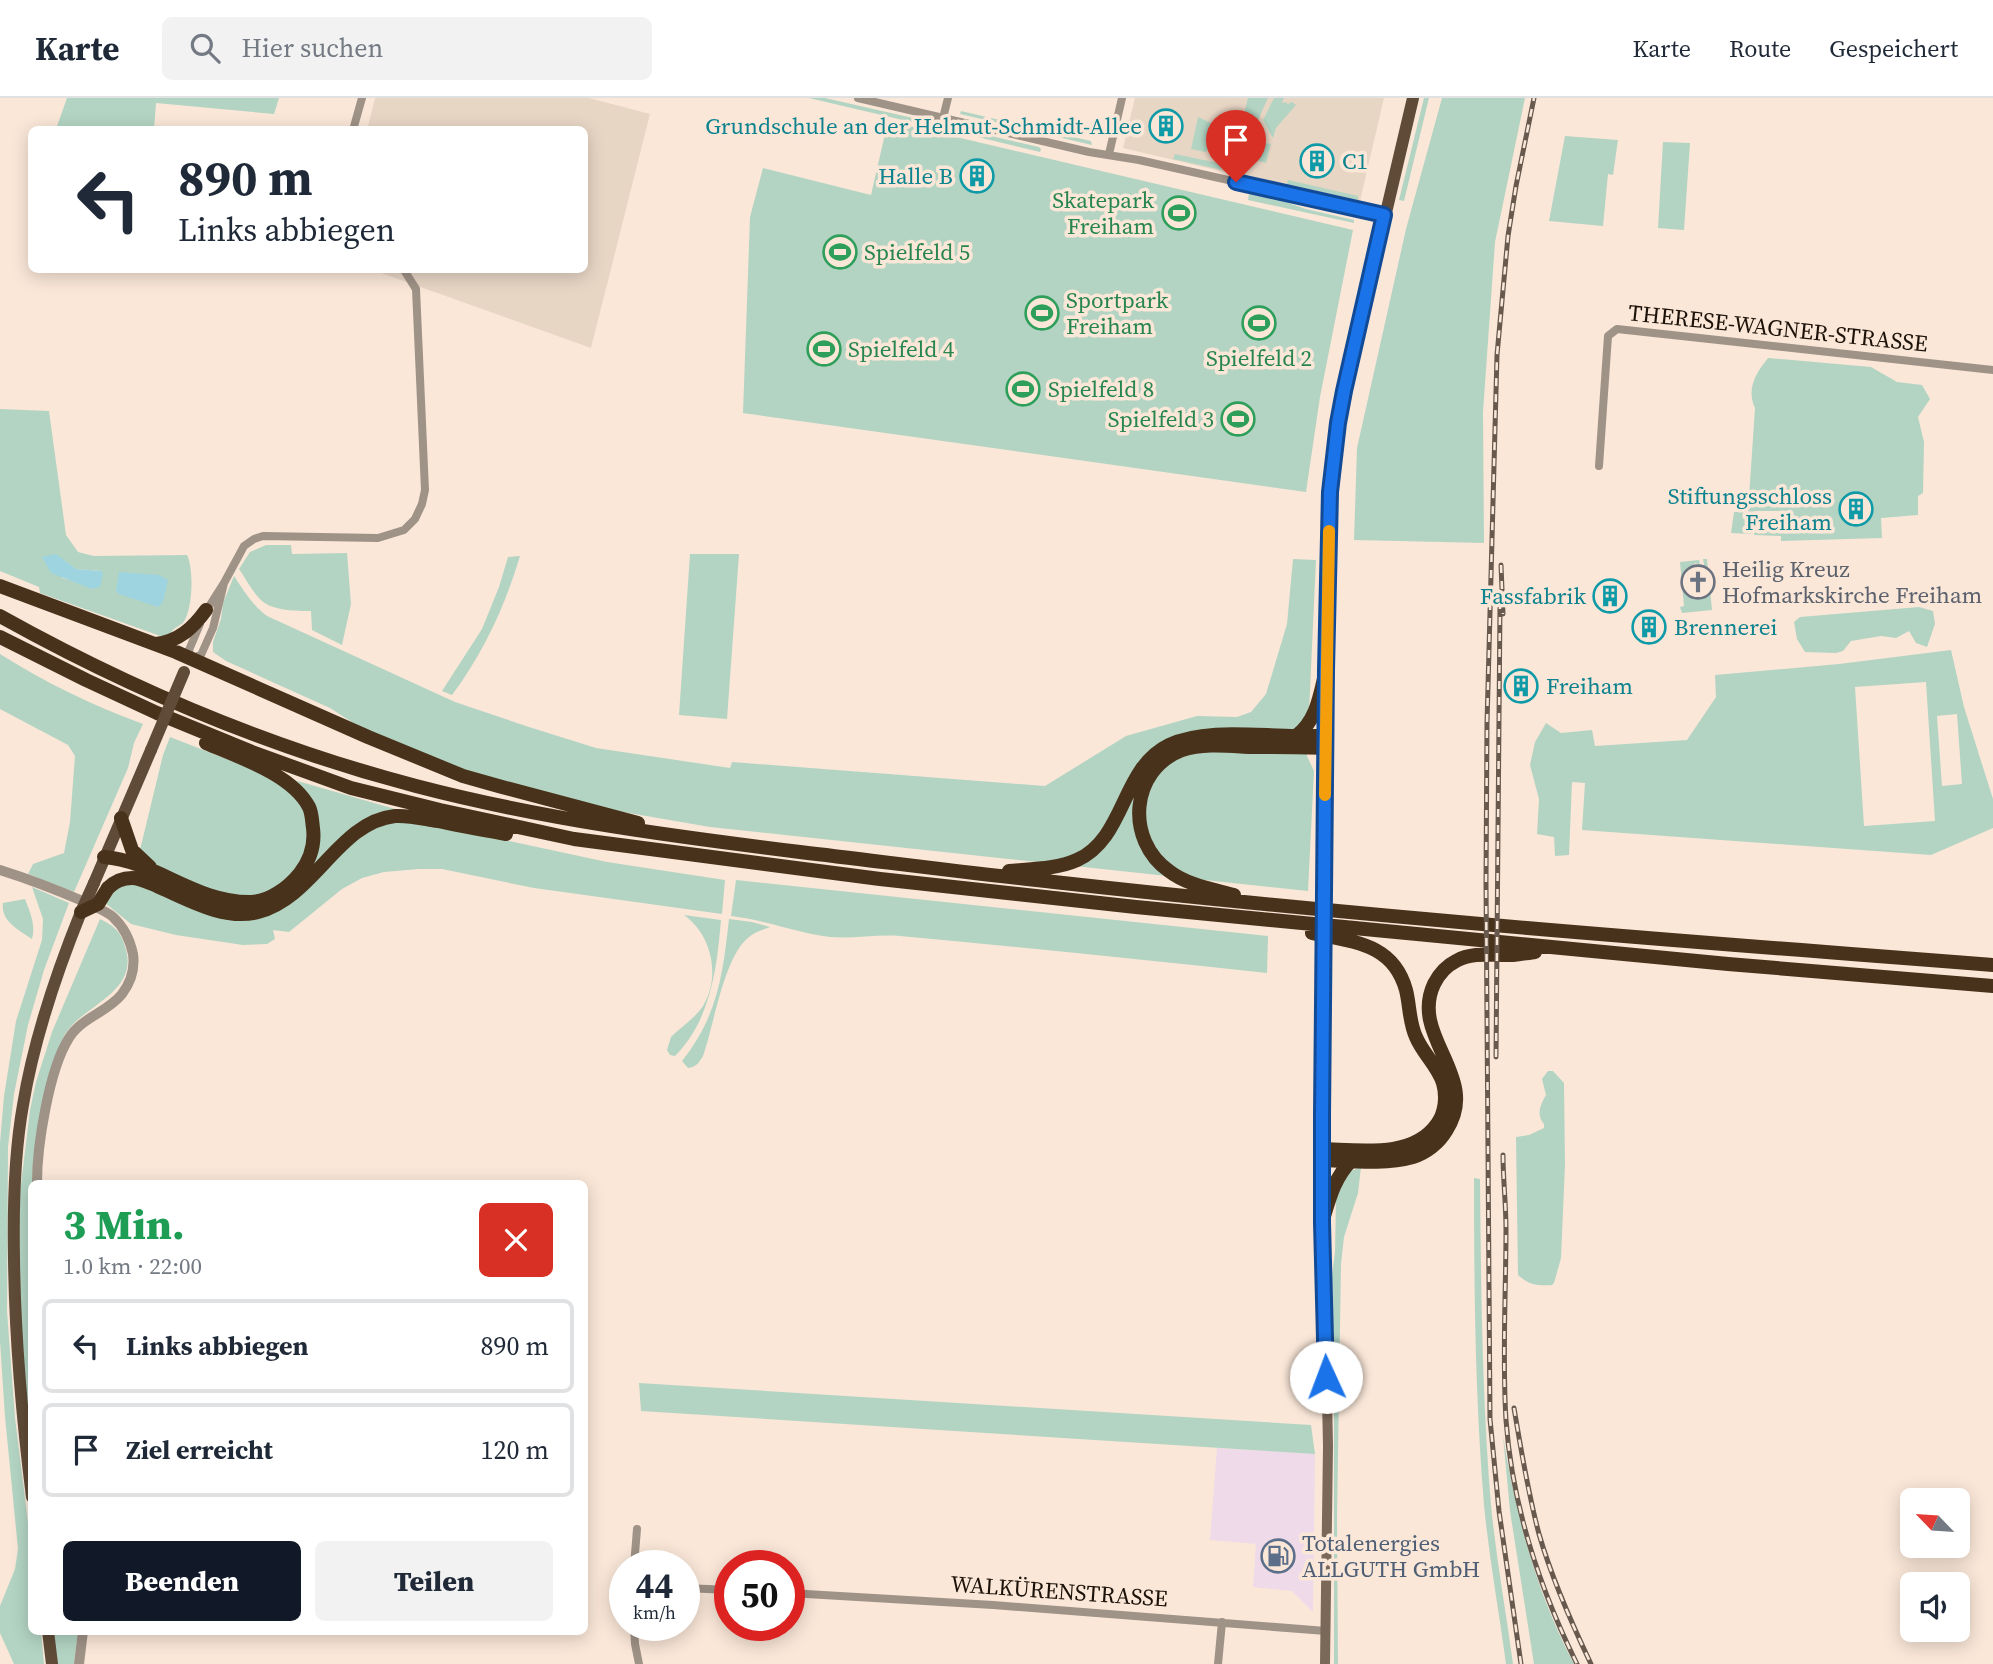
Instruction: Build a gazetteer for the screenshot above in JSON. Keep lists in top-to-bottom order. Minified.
{"streets":{"street":["THERESE-WAGNER-STRASSE","WALKÜRENSTRASSE"]},"places":{"building":["Grundschule an der Helmut-Schmidt-Allee","C1","Halle B","Stiftungsschloss Freiham","Fassfabrik","Brennerei","Freiham"],"sports":["Skatepark Freiham","Spielfeld 5","Sportpark Freiham","Spielfeld 2","Spielfeld 4","Spielfeld 8","Spielfeld 3"],"church":["Heilig Kreuz Hofmarkskirche Freiham"],"fuel station":["Totalenergies ALLGUTH GmbH"]},"north":"top left","page":{"header":"Karte","search":"Hier suchen","nav":["Karte","Route","Gespeichert"],"turn":["890 m","Links abbiegen"],"heading":["3 Min.","1.0 km · 22:00"],"list":[{"name":"Links abbiegen","value":"890 m"},{"name":"Ziel erreicht","value":"120 m"}],"buttons":["Beenden","Teilen"],"speed":"44 km/h","limit":"50"}}
